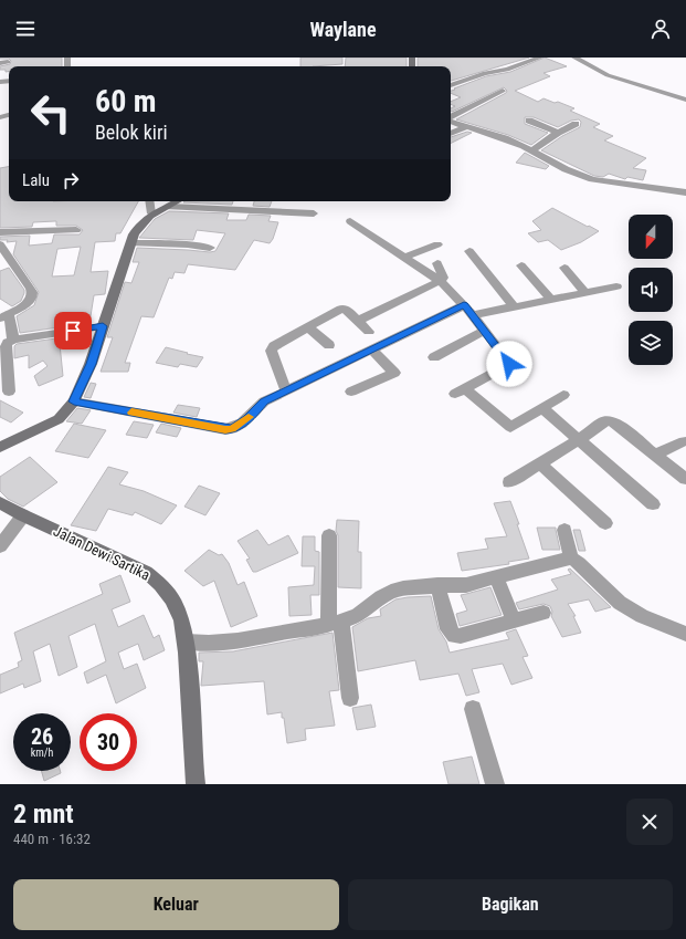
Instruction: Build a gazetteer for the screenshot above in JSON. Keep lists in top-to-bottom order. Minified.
{"streets":{"street":["Jalan Dewi Sartika"]},"north":"bottom","page":{"header":"Waylane","turn":["60 m","Belok kiri"],"then":"Lalu","speed":"26 km/h","limit":"30","heading":["2 mnt","440 m · 16:32"],"buttons":["Keluar","Bagikan"]}}
